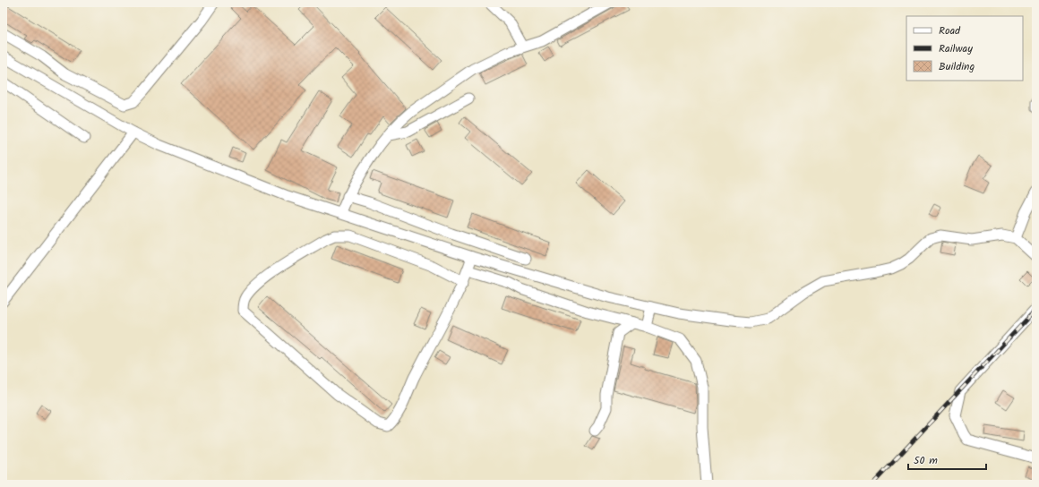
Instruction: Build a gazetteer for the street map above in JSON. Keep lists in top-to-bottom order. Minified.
{"legend":["Road","Railway","Building"],"scale_bar":"50 m"}
